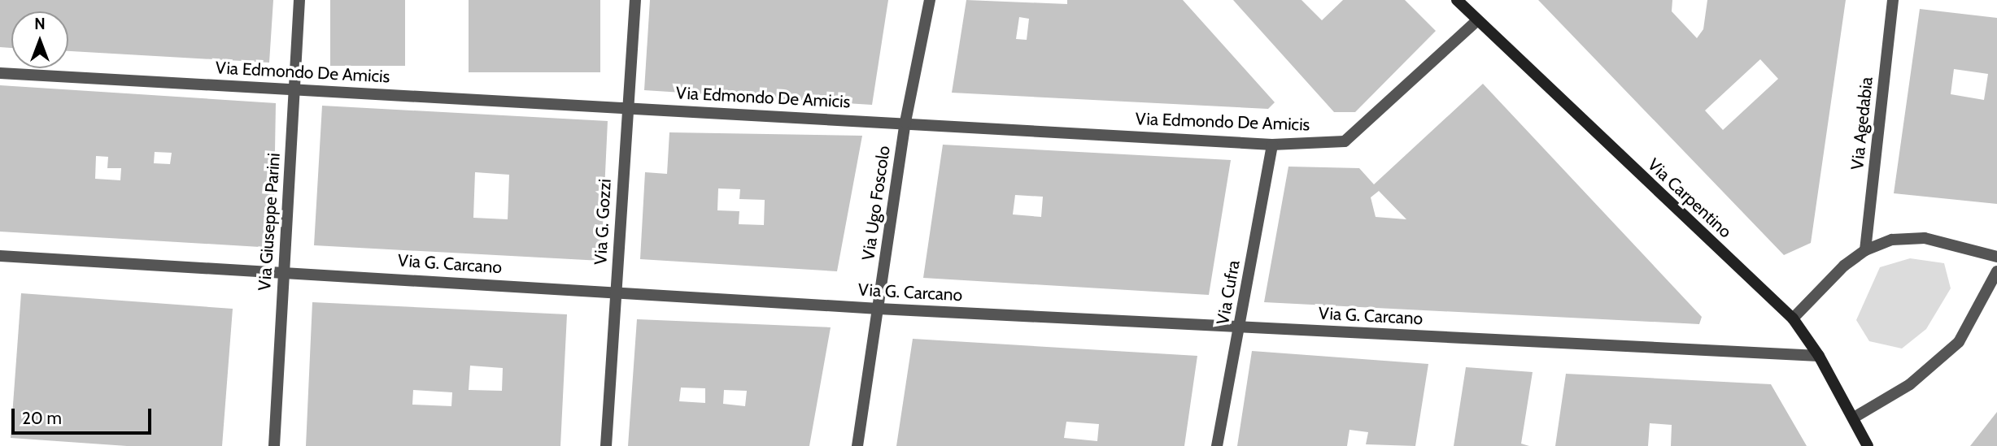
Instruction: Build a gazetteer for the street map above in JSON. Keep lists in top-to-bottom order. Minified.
{"streets":{"street":["Via Edmondo De Amicis","Via Agedabia","Via Carpentino","Via Ugo Foscolo","Via Giuseppe Parini","Via G. Gozzi","Via G. Carcano","Via Cufra"]},"crossings":[["Via Edmondo De Amicis","Via Carpentino"],["Via Edmondo De Amicis","Via Ugo Foscolo"],["Via Edmondo De Amicis","Via Giuseppe Parini"],["Via Edmondo De Amicis","Via G. Gozzi"],["Via Edmondo De Amicis","Via Cufra"],["Via Carpentino","Via G. Carcano"],["Via Ugo Foscolo","Via G. Carcano"],["Via Giuseppe Parini","Via G. Carcano"],["Via G. Gozzi","Via G. Carcano"],["Via G. Carcano","Via Cufra"]],"scale_bar":"20 m","north":"top"}
